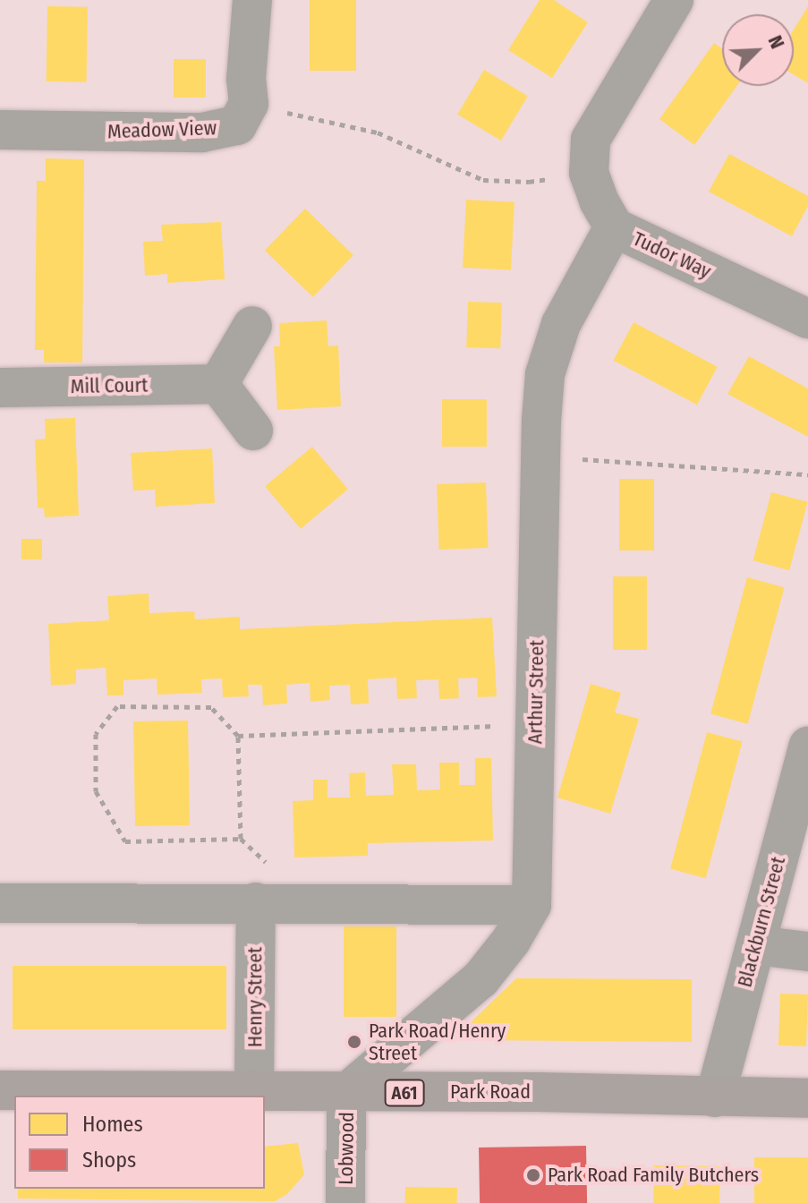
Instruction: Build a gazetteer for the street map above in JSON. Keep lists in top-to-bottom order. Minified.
{"streets":{"highway":["Park Road","A61"],"street":["Meadow View","Tudor Way","Mill Court","Arthur Street","Blackburn Street","Henry Street","Lobwood"]},"crossings":[["Tudor Way","Arthur Street"],["Arthur Street","Park Road"],["Arthur Street","Lobwood"],["Blackburn Street","Park Road"],["Henry Street","Park Road"],["Park Road","Lobwood"]],"places":["Park Road/Henry Street","Park Road Family Butchers"],"legend":["Homes","Shops"],"north":"top right"}
